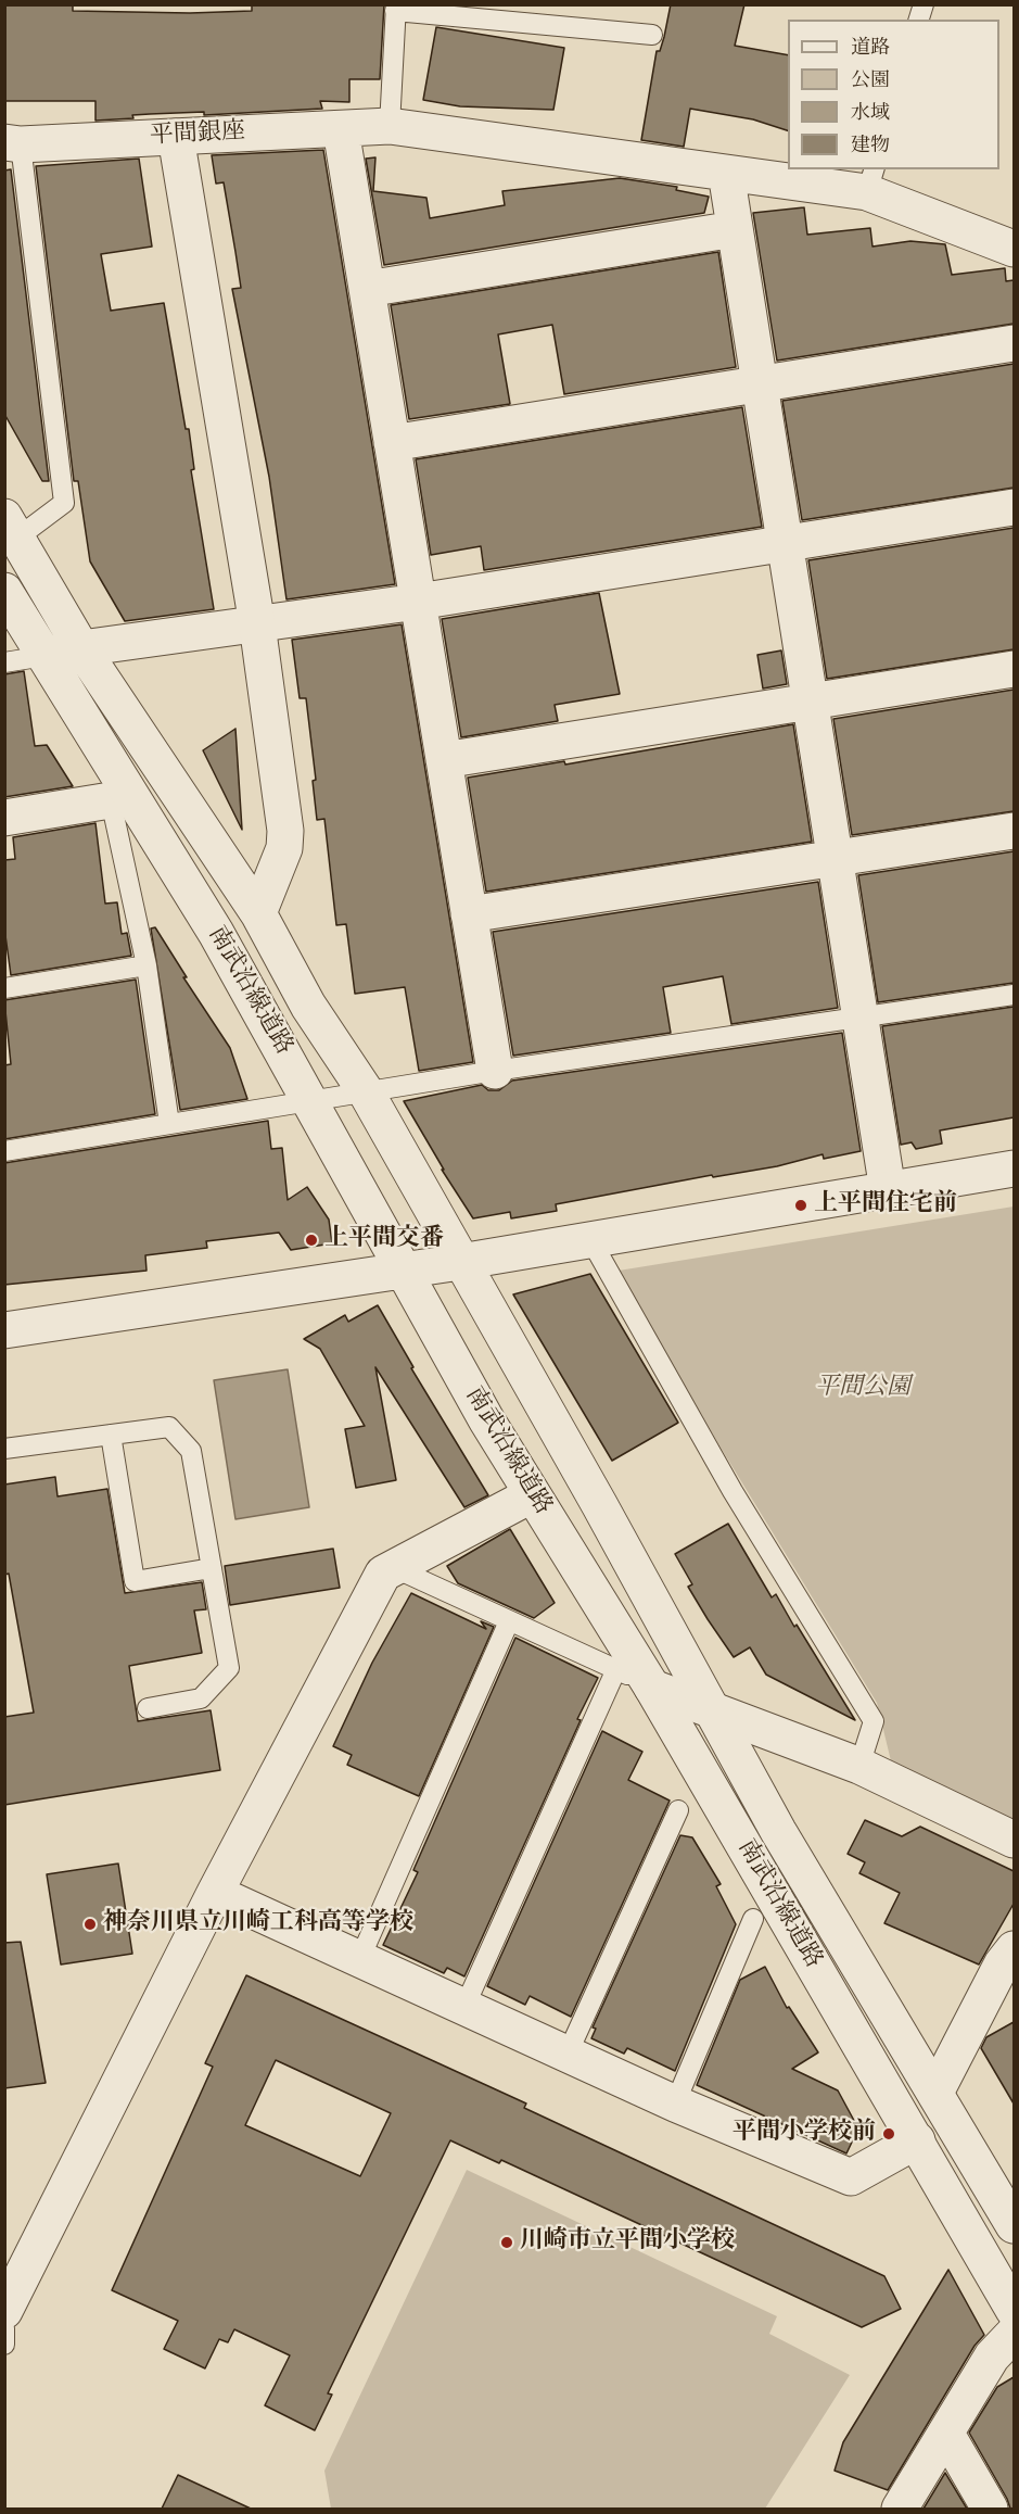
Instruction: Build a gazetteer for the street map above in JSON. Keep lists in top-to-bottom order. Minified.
{"streets":{"street":["平間銀座","南武沿線道路"]},"parks":["平間公園"],"places":["上平間住宅前","上平間交番","神奈川県立川崎工科高等学校","平間小学校前","川崎市立平間小学校"],"legend":["道路","公園","水域","建物"]}
